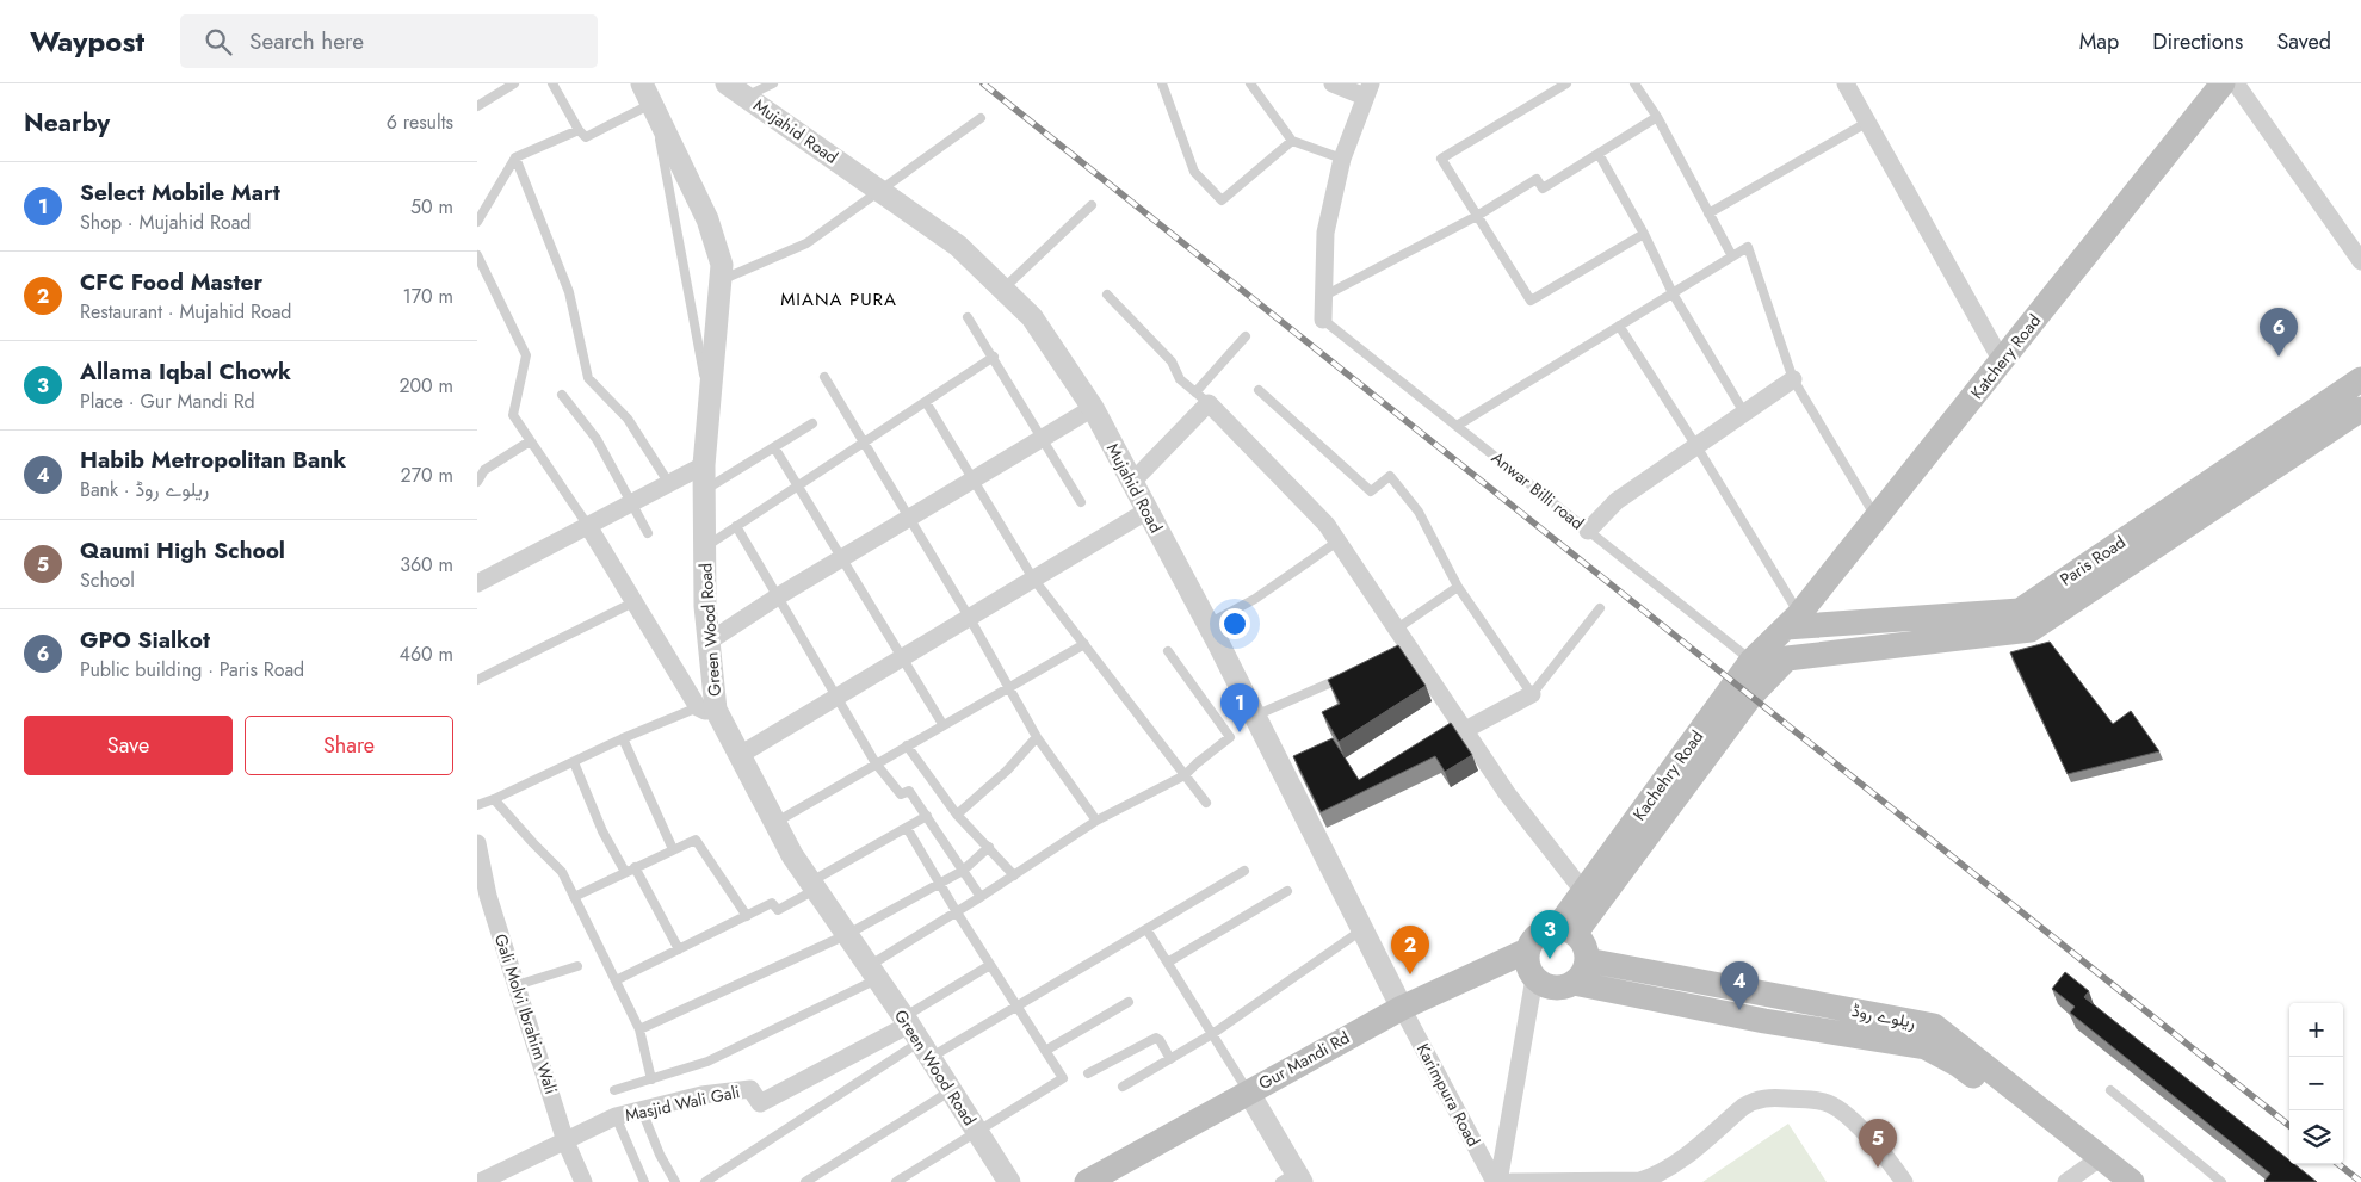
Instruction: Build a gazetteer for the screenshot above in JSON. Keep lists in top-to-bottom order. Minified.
{"streets":{"main road":["Katchery Road","Paris Road","Kachehry Road","ریلوے روڈ","Gur Mandi Rd"],"street":["Mujahid Road","Green Wood Road","Gali Molvi Ibrahim Wali","Karimpura Road","Masjid Wali Gali"],"lane":["Anwar Billi road"]},"crossings":[["Mujahid Road","Gur Mandi Rd"],["Mujahid Road","Karimpura Road"],["Katchery Road","Paris Road"],["Katchery Road","Kachehry Road"],["Anwar Billi road","Kachehry Road"],["Paris Road","Kachehry Road"],["Green Wood Road","Masjid Wali Gali"],["Kachehry Road","ریلوے روڈ"],["Kachehry Road","Gur Mandi Rd"],["Gali Molvi Ibrahim Wali","Masjid Wali Gali"],["ریلوے روڈ","Gur Mandi Rd"],["Gur Mandi Rd","Karimpura Road"]],"districts":["MIANA PURA"],"page":{"header":"Waypost","search":"Search here","nav":["Map","Directions","Saved"],"heading":["Nearby","6 results"],"list":[{"mark":"1","name":"Select Mobile Mart","note":"Shop · Mujahid Road","value":"50 m"},{"mark":"2","name":"CFC Food Master","note":"Restaurant · Mujahid Road","value":"170 m"},{"mark":"3","name":"Allama Iqbal Chowk","note":"Place · Gur Mandi Rd","value":"200 m"},{"mark":"4","name":"Habib Metropolitan Bank","note":"Bank · ریلوے روڈ","value":"270 m"},{"mark":"5","name":"Qaumi High School","note":"School","value":"360 m"},{"mark":"6","name":"GPO Sialkot","note":"Public building · Paris Road","value":"460 m"}],"pins":["6","1","3","2","4","5"],"buttons":["Save","Share"],"map_buttons":["+","−"]}}
